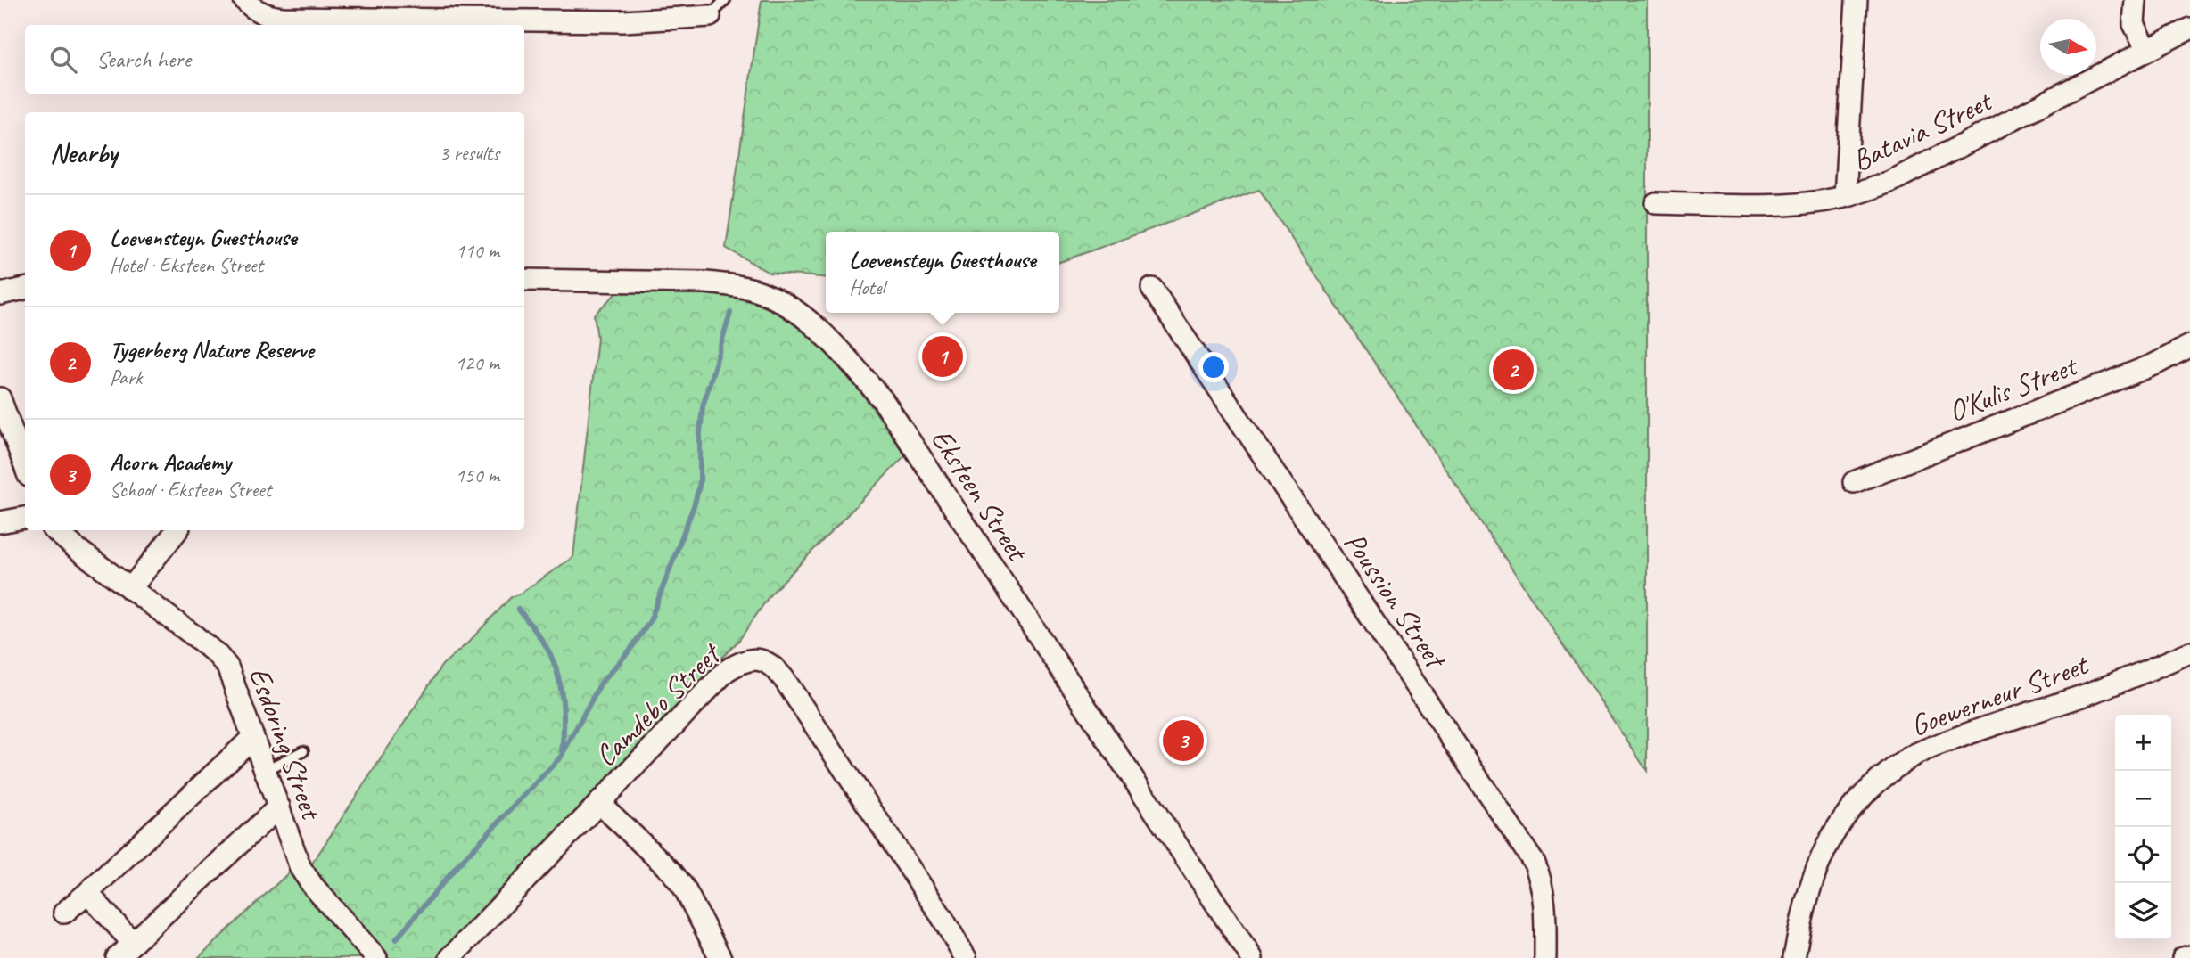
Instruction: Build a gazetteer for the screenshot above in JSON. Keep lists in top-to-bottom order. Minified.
{"streets":{"street":["Batavia Street","O'Kulis Street","Eksteen Street","Poussion Street","Goewerneur Street","Camdebo Street","Esdoring Street"]},"north":"right","page":{"search":"Search here","heading":["Nearby","3 results"],"list":[{"mark":"1","name":"Loevensteyn Guesthouse","note":"Hotel · Eksteen Street","value":"110 m"},{"mark":"2","name":"Tygerberg Nature Reserve","note":"Park","value":"120 m"},{"mark":"3","name":"Acorn Academy","note":"School · Eksteen Street","value":"150 m"}],"popup":["Loevensteyn Guesthouse","Hotel"],"pins":["1","2","3"],"map_buttons":["+","−"]}}
